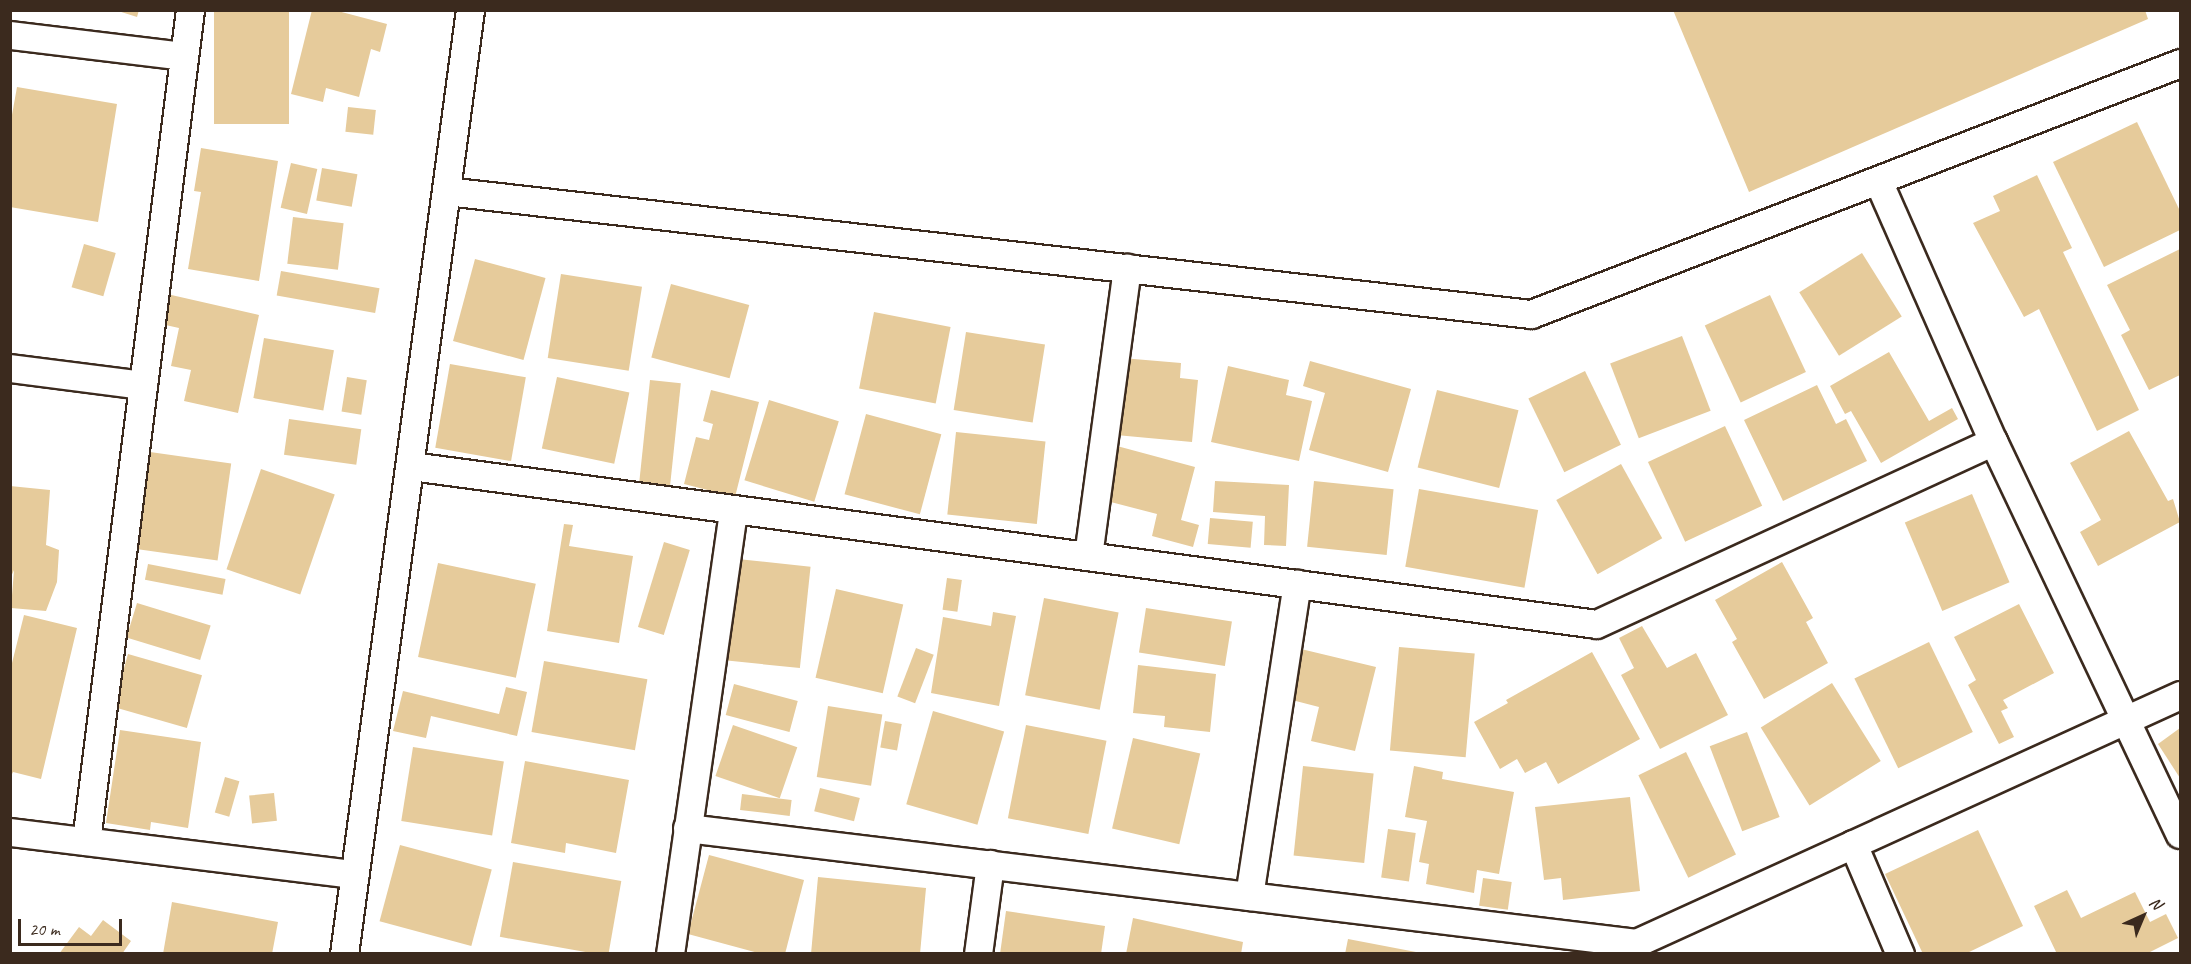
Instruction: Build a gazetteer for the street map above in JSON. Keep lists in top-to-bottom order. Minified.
{"scale_bar":"20 m","north":"top right"}
